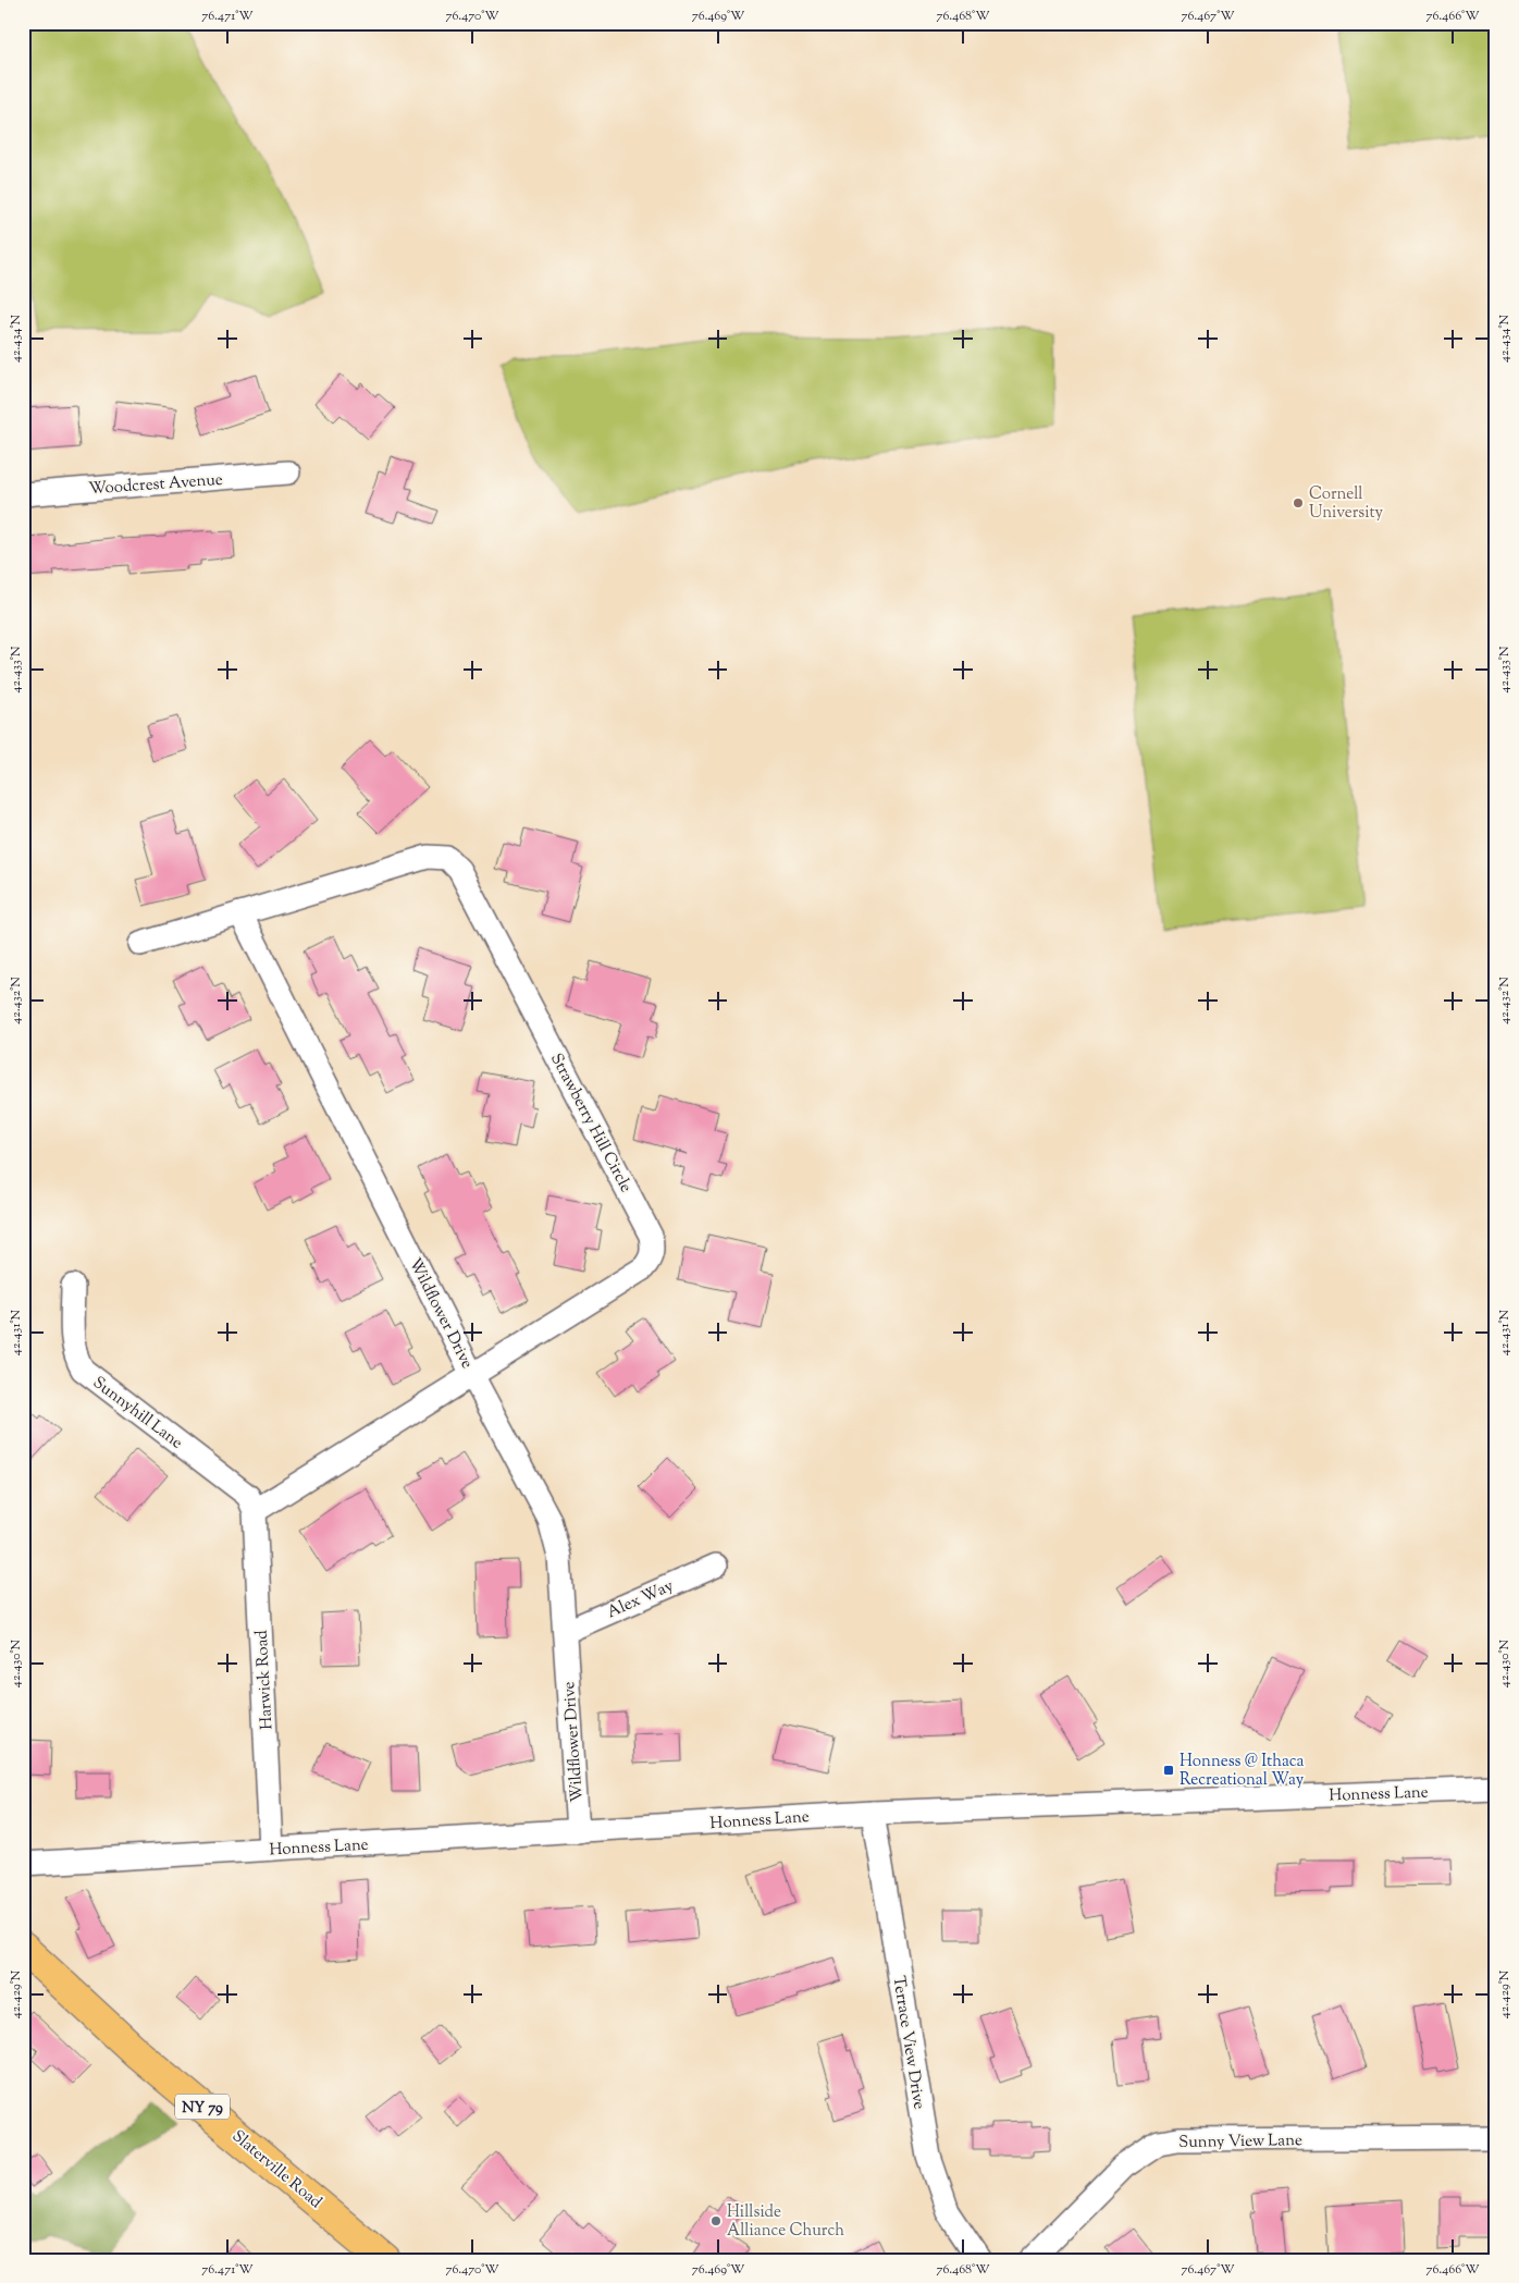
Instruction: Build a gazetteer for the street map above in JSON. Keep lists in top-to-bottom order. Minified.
{"streets":{"highway":["NY 79","Slaterville Road"],"street":["Woodcrest Avenue","Strawberry Hill Circle","Wildflower Drive","Sunnyhill Lane","Alex Way","Harwick Road","Honness Lane","Terrace View Drive","Sunny View Lane"]},"crossings":[["Strawberry Hill Circle","Wildflower Drive"],["Strawberry Hill Circle","Sunnyhill Lane"],["Strawberry Hill Circle","Harwick Road"],["Wildflower Drive","Alex Way"],["Wildflower Drive","Honness Lane"],["Sunnyhill Lane","Harwick Road"],["Harwick Road","Honness Lane"],["Honness Lane","Terrace View Drive"]],"places":{"other":["Cornell University","Hillside Alliance Church"],"transit":["Honness @ Ithaca Recreational Way"]},"coordinates":["76.471°W","76.470°W","76.469°W","76.468°W","76.467°W","76.466°W","42.434°N","42.433°N","42.432°N","42.431°N","42.430°N","42.429°N"]}
